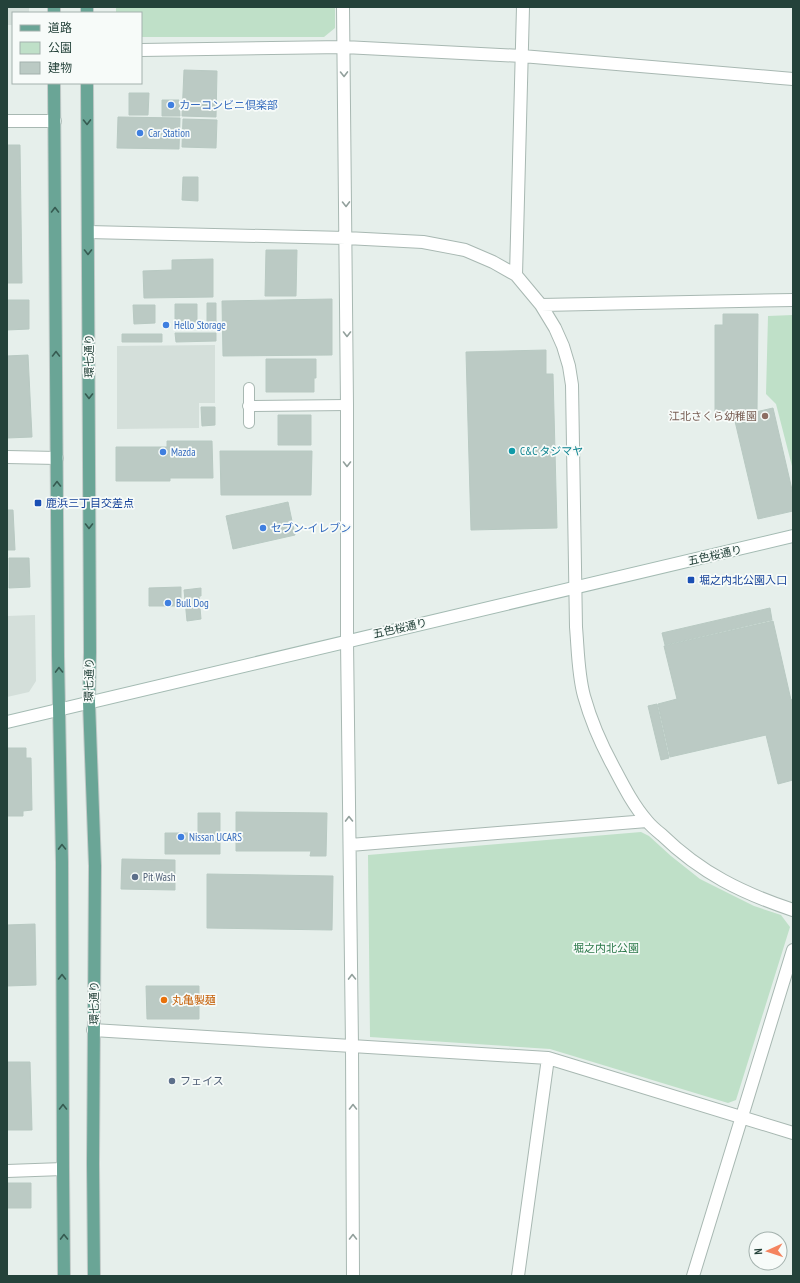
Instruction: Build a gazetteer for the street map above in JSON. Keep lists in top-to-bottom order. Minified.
{"streets":{"main road":["環七通り"],"street":["五色桜通り"]},"crossings":[["環七通り","五色桜通り"]],"parks":["堀之内北公園"],"places":{"other":["カーコンビニ倶楽部","Car Station","Hello Storage","江北さくら幼稚園","C&C タジマヤ","Mazda","セブン-イレブン","Bull Dog","Nissan UCARS","Pit Wash","丸亀製麺","フェイス"],"transit":["鹿浜三丁目交差点","堀之内北公園入口"]},"legend":["道路","公園","建物"],"north":"left"}
